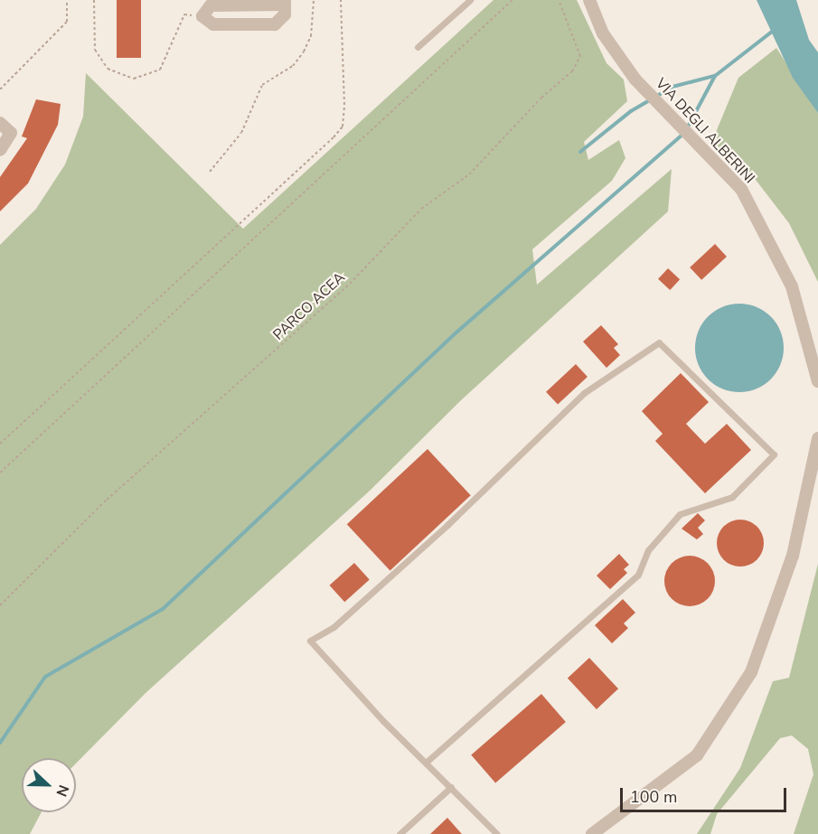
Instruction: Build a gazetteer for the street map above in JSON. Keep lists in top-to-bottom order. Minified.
{"streets":{"street":["VIA DEGLI ALBERINI"],"path":["PARCO ACEA"]},"scale_bar":"100 m","north":"right"}
